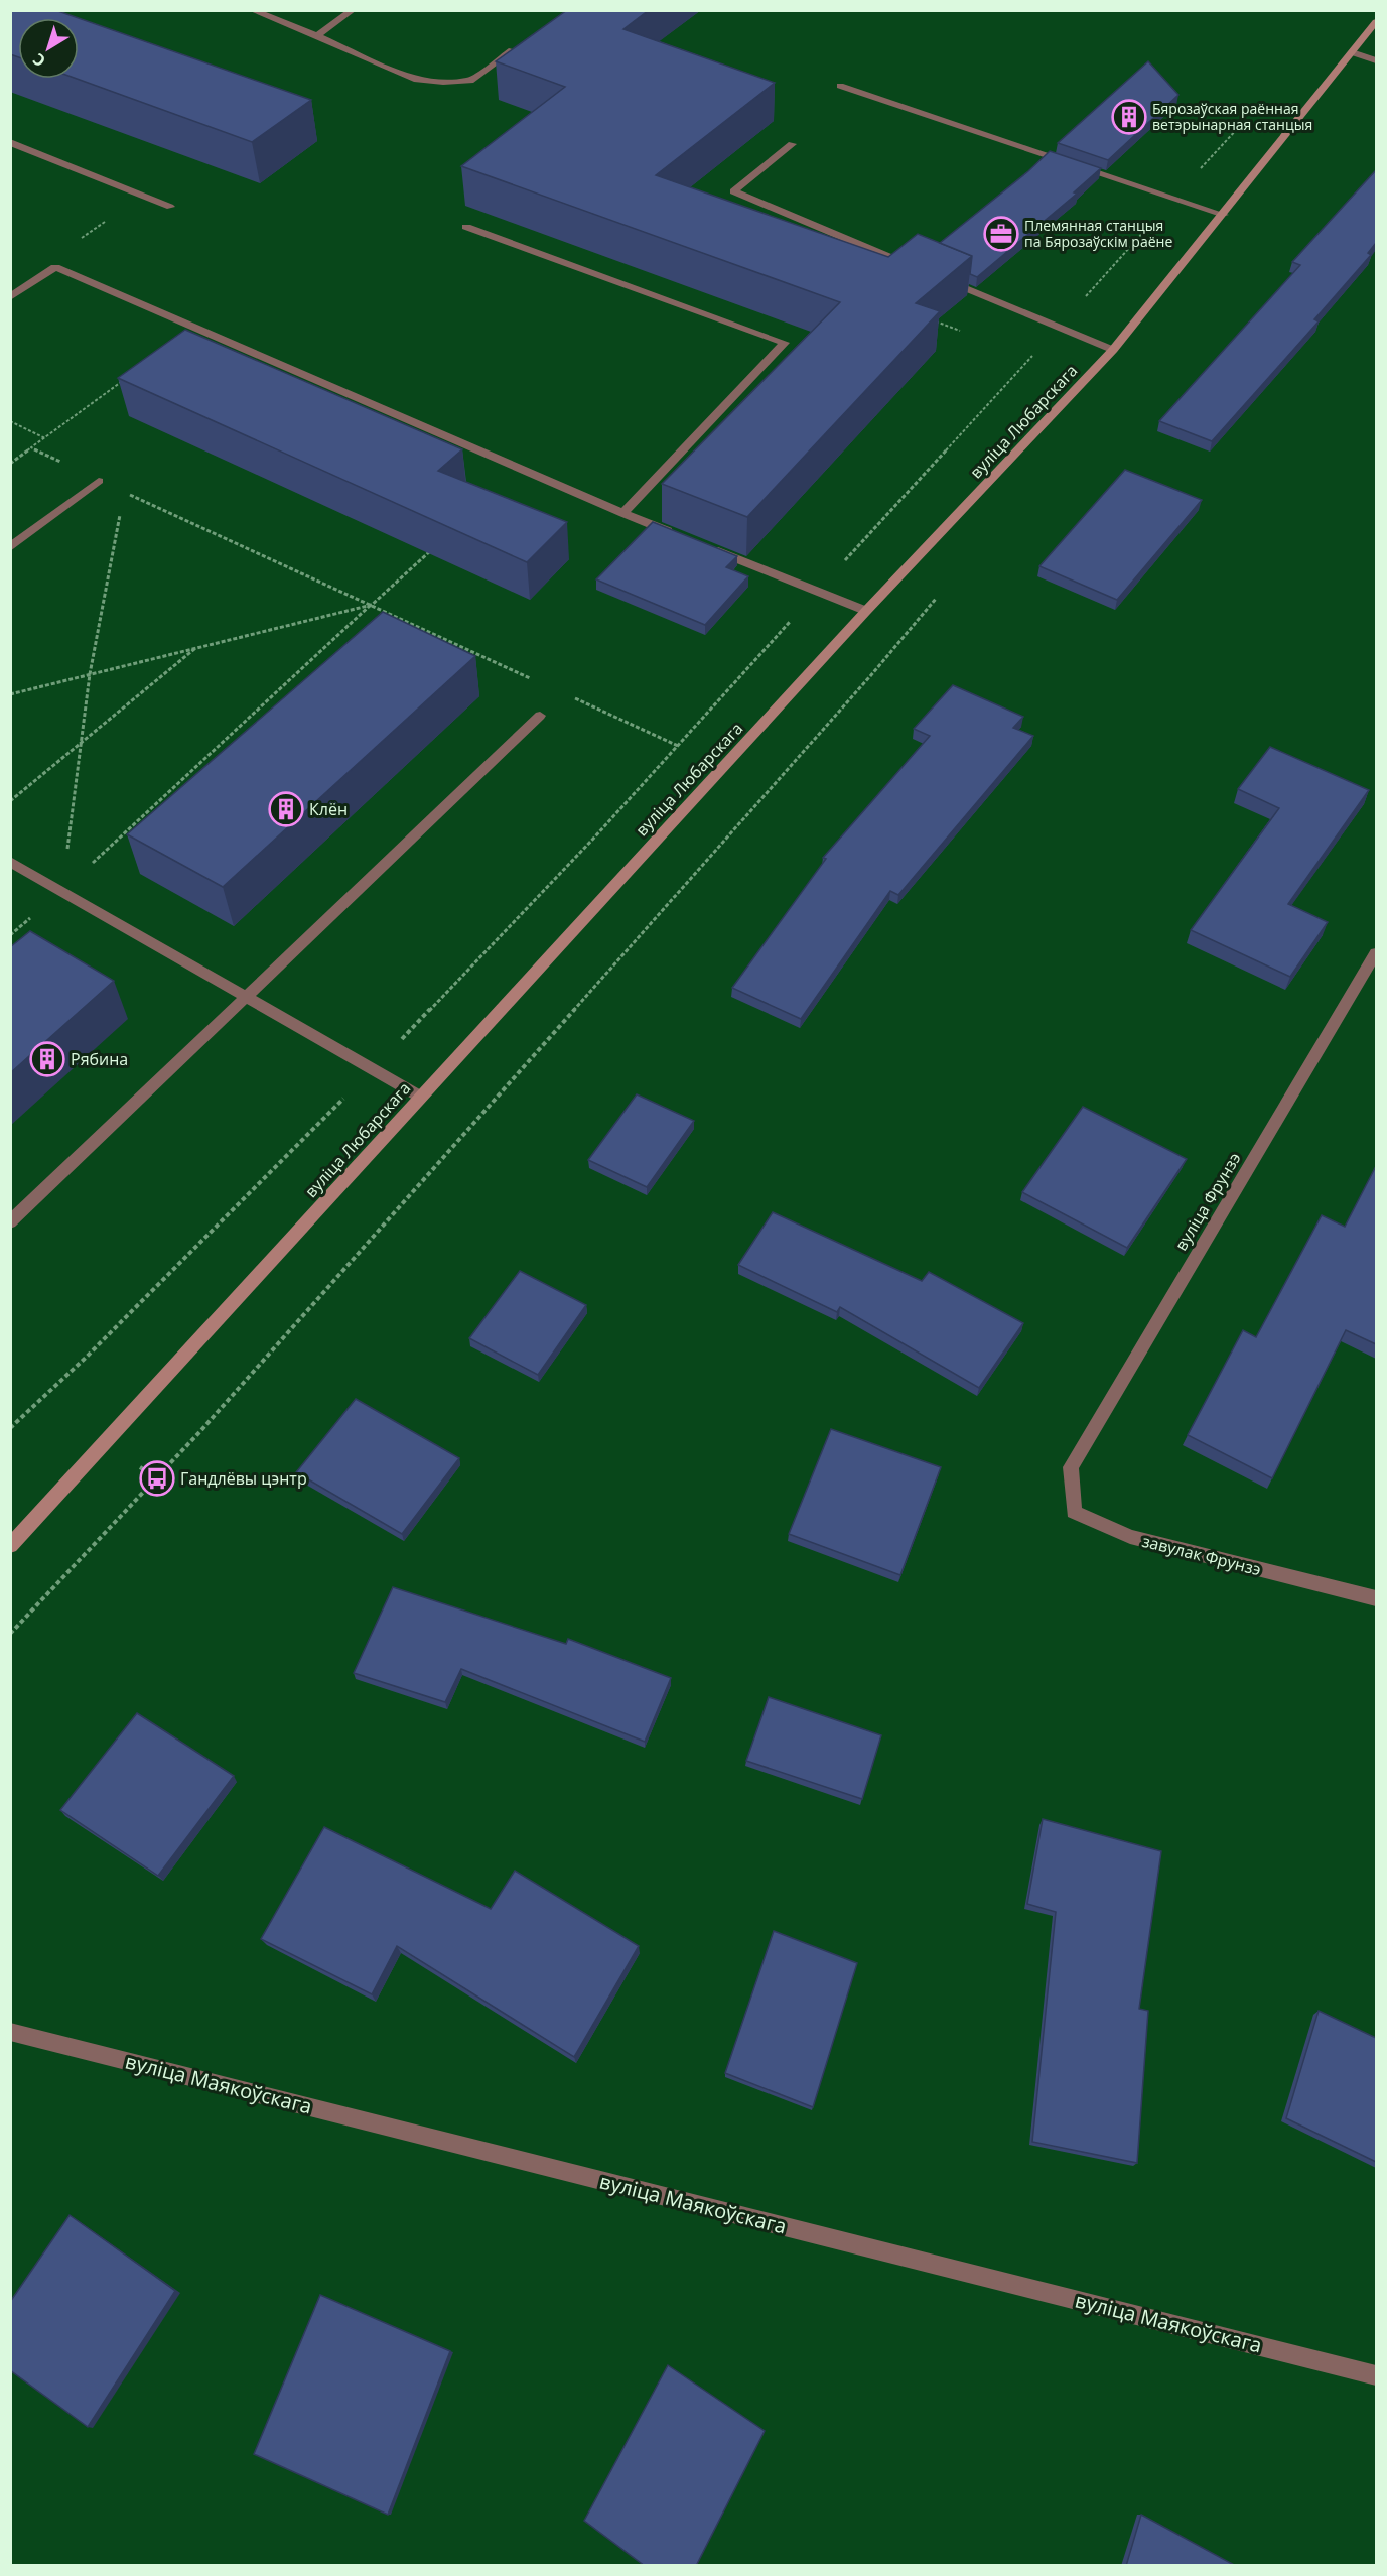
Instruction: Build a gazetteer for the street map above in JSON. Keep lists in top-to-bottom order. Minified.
{"streets":{"street":["вуліца Любарскага","вуліца Фрунзэ","завулак Фрунзэ","вуліца Маякоўскага"]},"crossings":[["вуліца Фрунзэ","завулак Фрунзэ"]],"places":{"building":["Бярозаўская раённая ветэрынарная станцыя","Клён","Рябина"],"office":["Племянная станцыя па Бярозаўскім раёне"],"bus stop":["Гандлёвы цэнтр"]},"north":"bottom left"}
